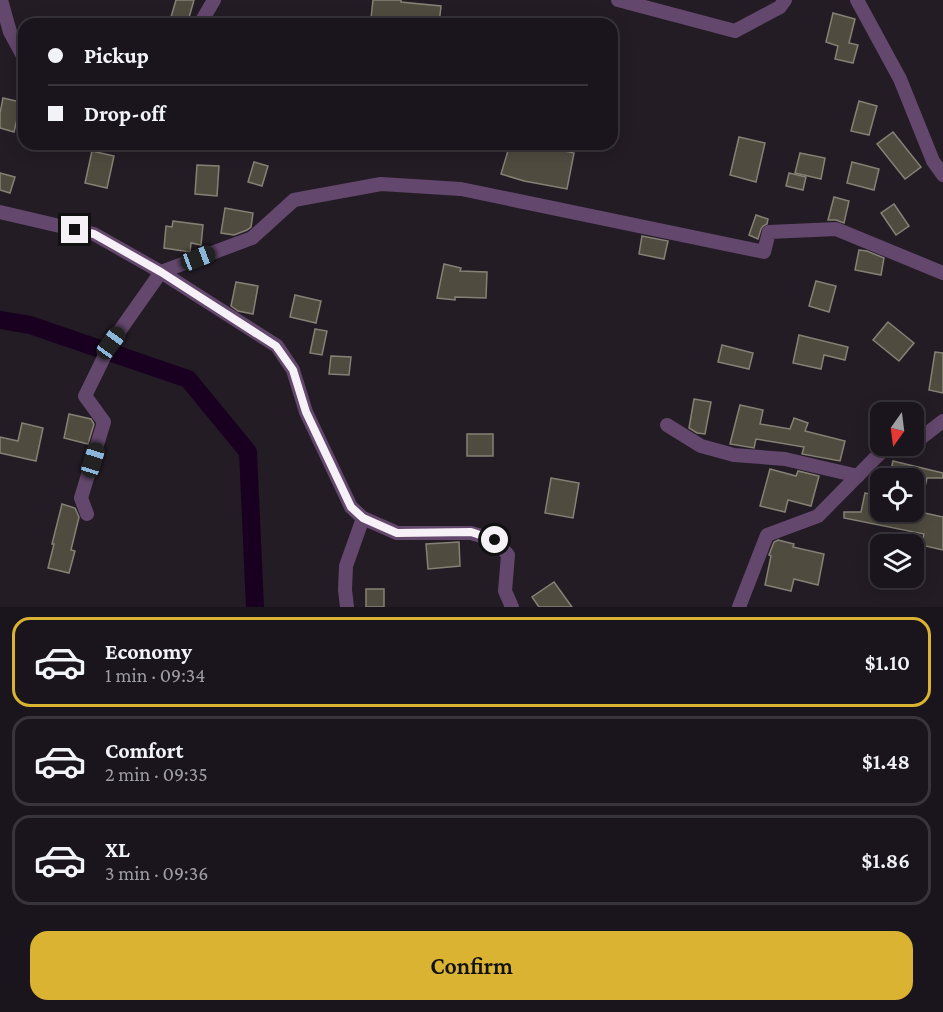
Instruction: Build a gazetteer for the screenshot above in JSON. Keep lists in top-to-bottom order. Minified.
{"north":"bottom","page":{"banner":["Pickup","Drop-off"],"list":[{"name":"Economy","note":"1 min · 09:34","value":"$1.10"},{"name":"Comfort","note":"2 min · 09:35","value":"$1.48"},{"name":"XL","note":"3 min · 09:36","value":"$1.86"}],"buttons":"Confirm"}}
